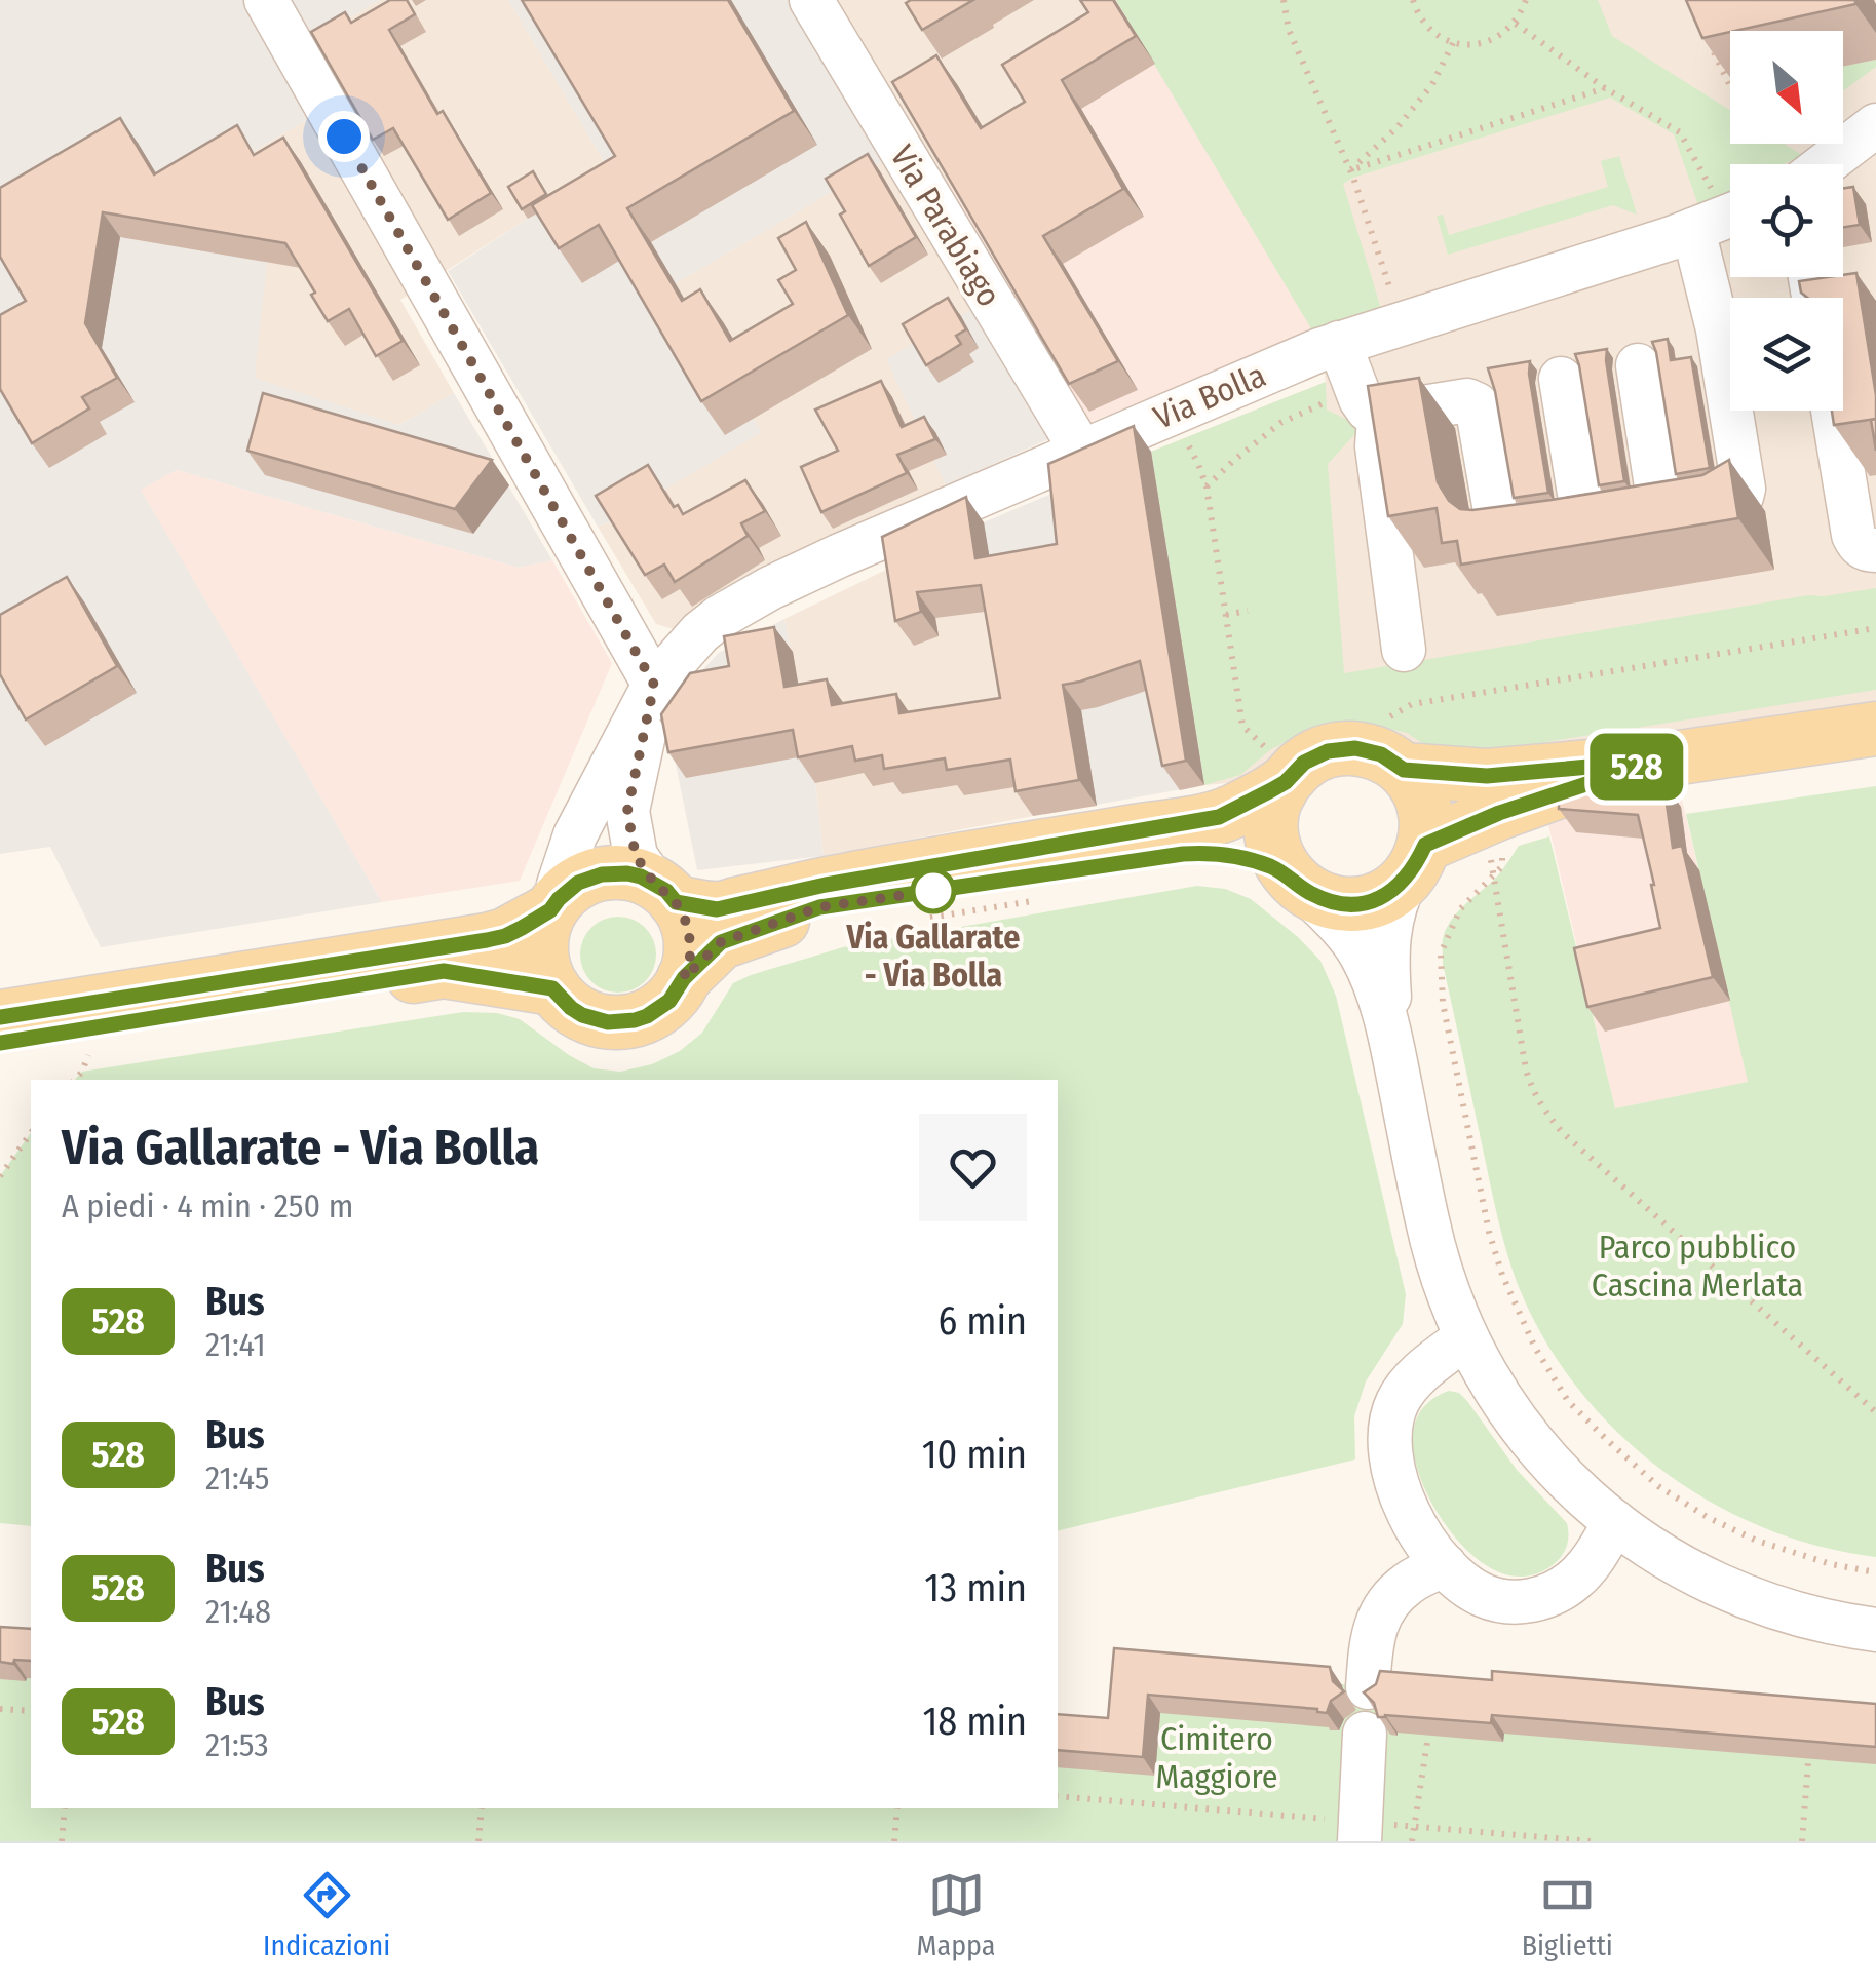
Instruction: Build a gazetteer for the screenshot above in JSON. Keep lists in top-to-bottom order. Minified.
{"streets":{"street":["Via Parabiago","Via Bolla"]},"crossings":[["Via Parabiago","Via Bolla"]],"parks":["Parco pubblico Cascina Merlata","Cimitero Maggiore"],"places":["Via Gallarate - Via Bolla"],"lines":["bus line 528"],"north":"bottom right","page":{"on_map":"528","heading":["Via Gallarate - Via Bolla","A piedi · 4 min · 250 m"],"list":[{"mark":"528","name":"Bus","note":"21:41","value":"6 min"},{"mark":"528","name":"Bus","note":"21:45","value":"10 min"},{"mark":"528","name":"Bus","note":"21:48","value":"13 min"},{"mark":"528","name":"Bus","note":"21:53","value":"18 min"}],"tabs":["Indicazioni","Mappa","Biglietti"]}}
